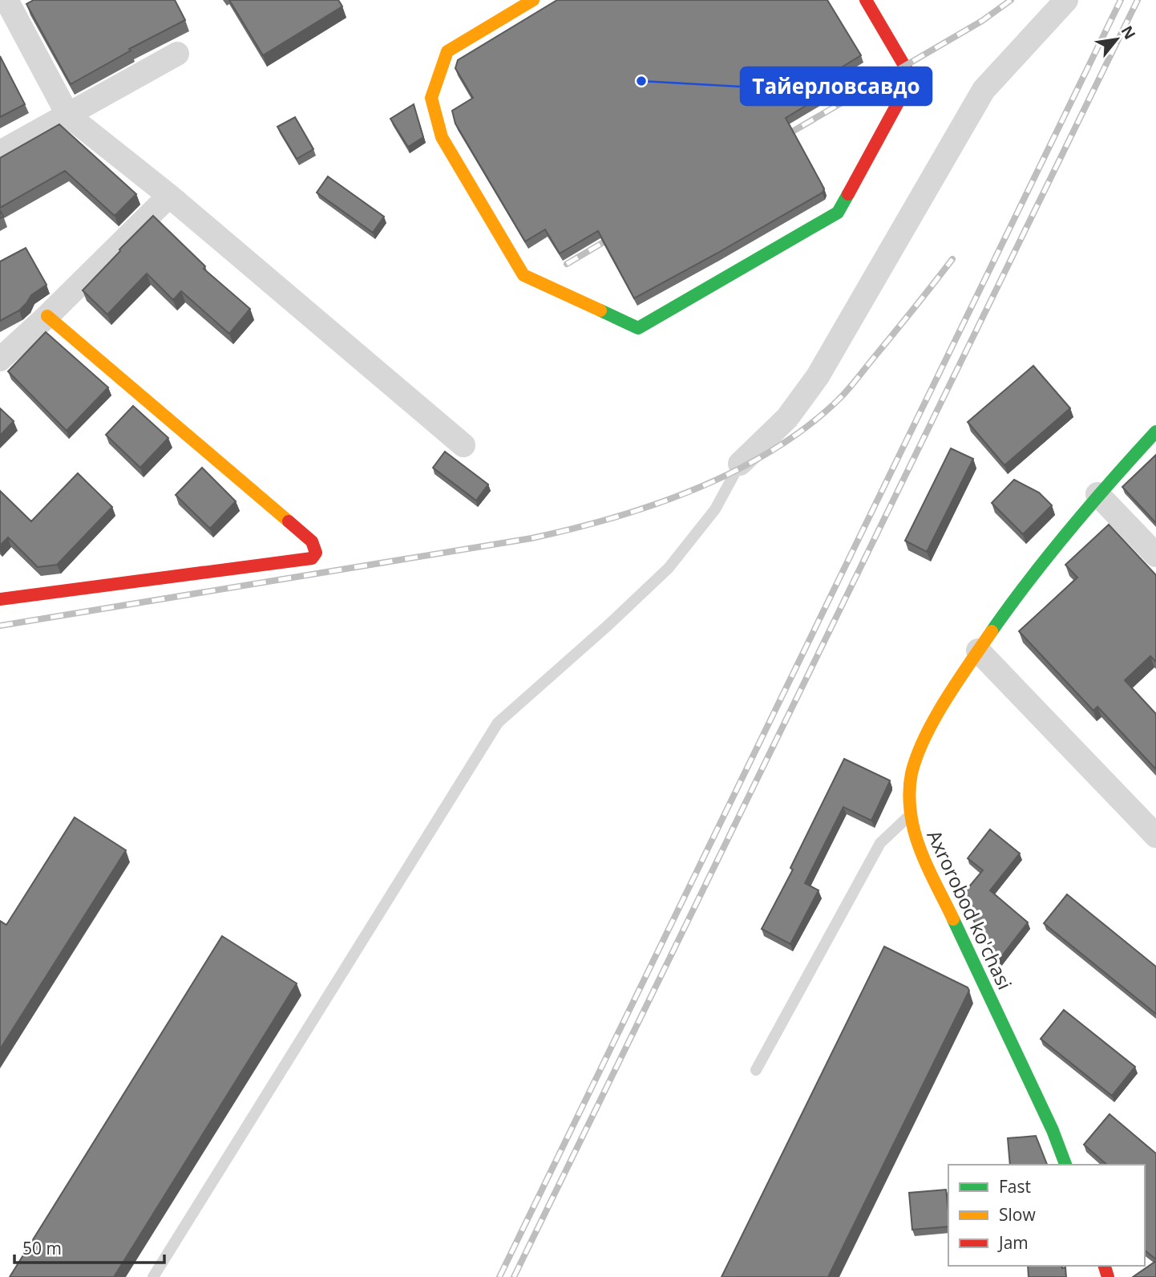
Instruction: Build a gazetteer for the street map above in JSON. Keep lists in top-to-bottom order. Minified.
{"streets":{"street":["Axrorobod ko'chasi"]},"places":["Тайерловсавдо"],"legend":["Fast","Slow","Jam"],"scale_bar":"50 m","north":"top right"}
